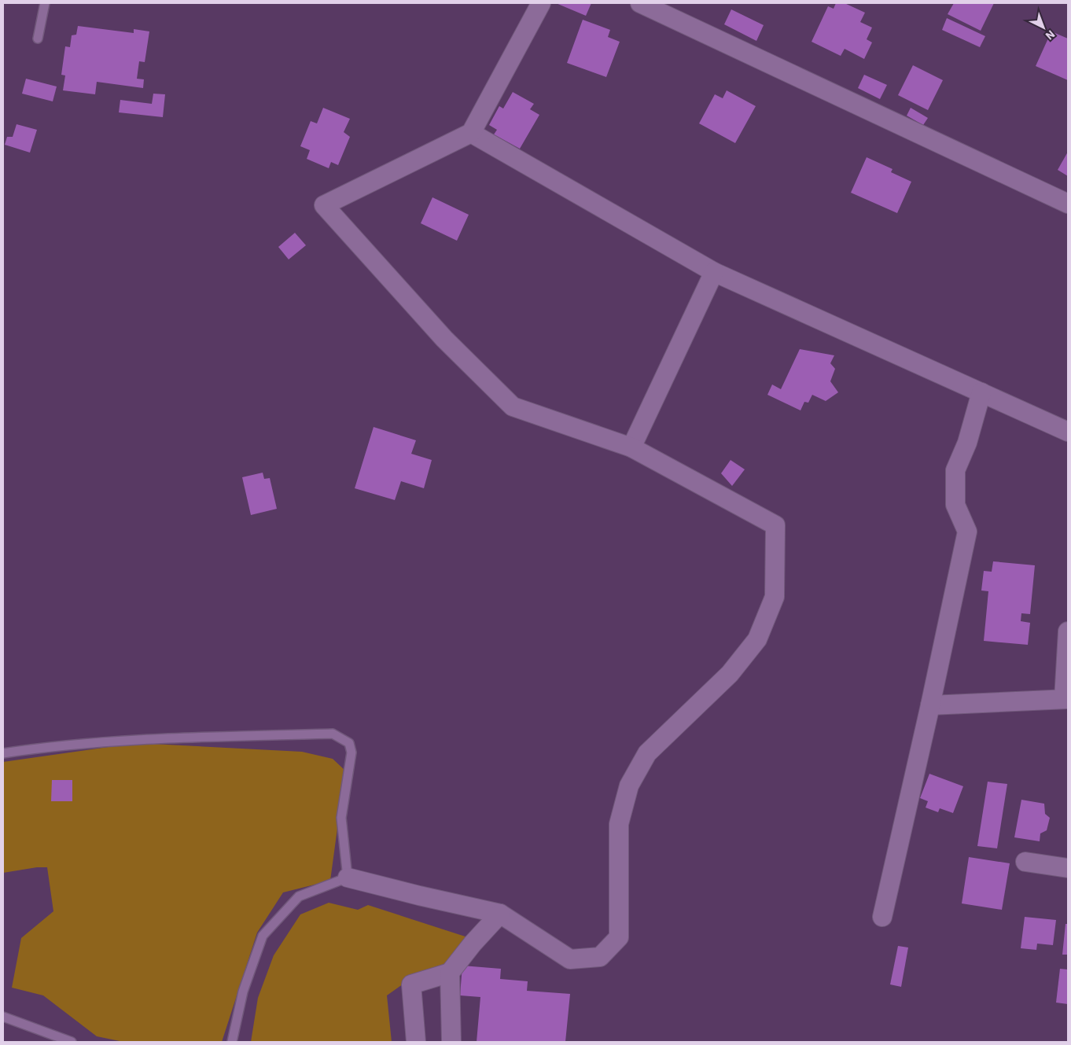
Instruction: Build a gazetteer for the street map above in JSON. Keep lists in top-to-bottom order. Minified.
{"north":"bottom right"}
